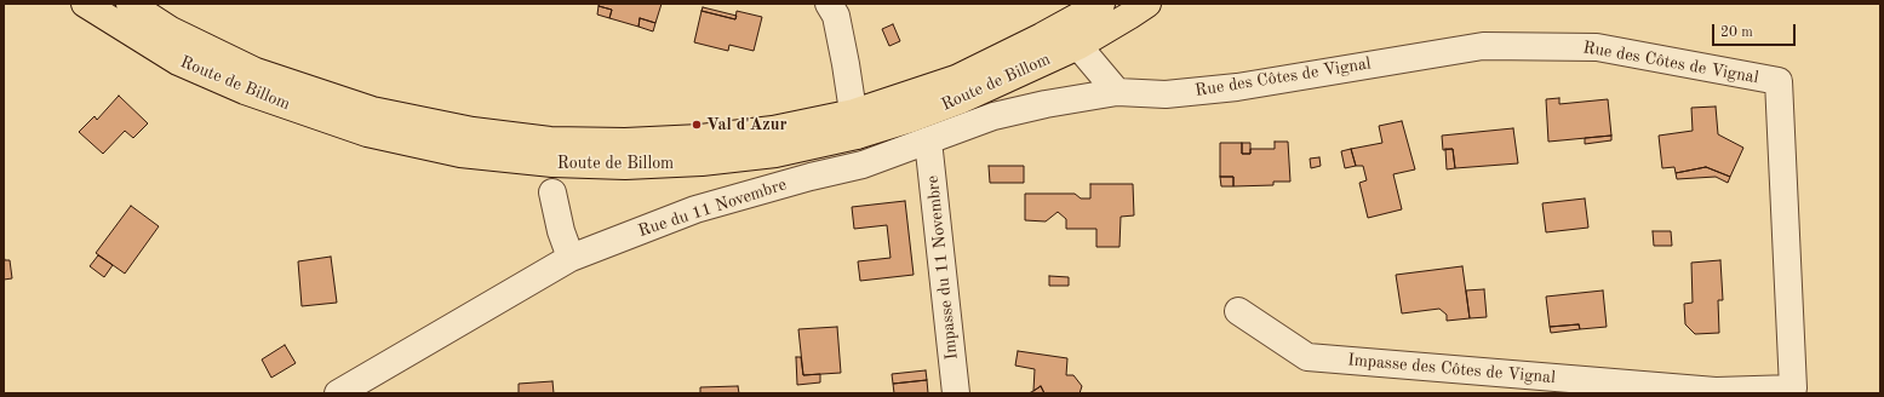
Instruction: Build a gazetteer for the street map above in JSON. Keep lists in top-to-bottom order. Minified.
{"streets":{"main road":["Route de Billom"],"street":["Rue des Côtes de Vignal","Rue du 11 Novembre","Impasse du 11 Novembre","Impasse des Côtes de Vignal"]},"crossings":[["Rue des Côtes de Vignal","Rue du 11 Novembre"],["Rue des Côtes de Vignal","Impasse des Côtes de Vignal"],["Rue du 11 Novembre","Impasse du 11 Novembre"]],"places":["Val d'Azur"],"scale_bar":"20 m"}
